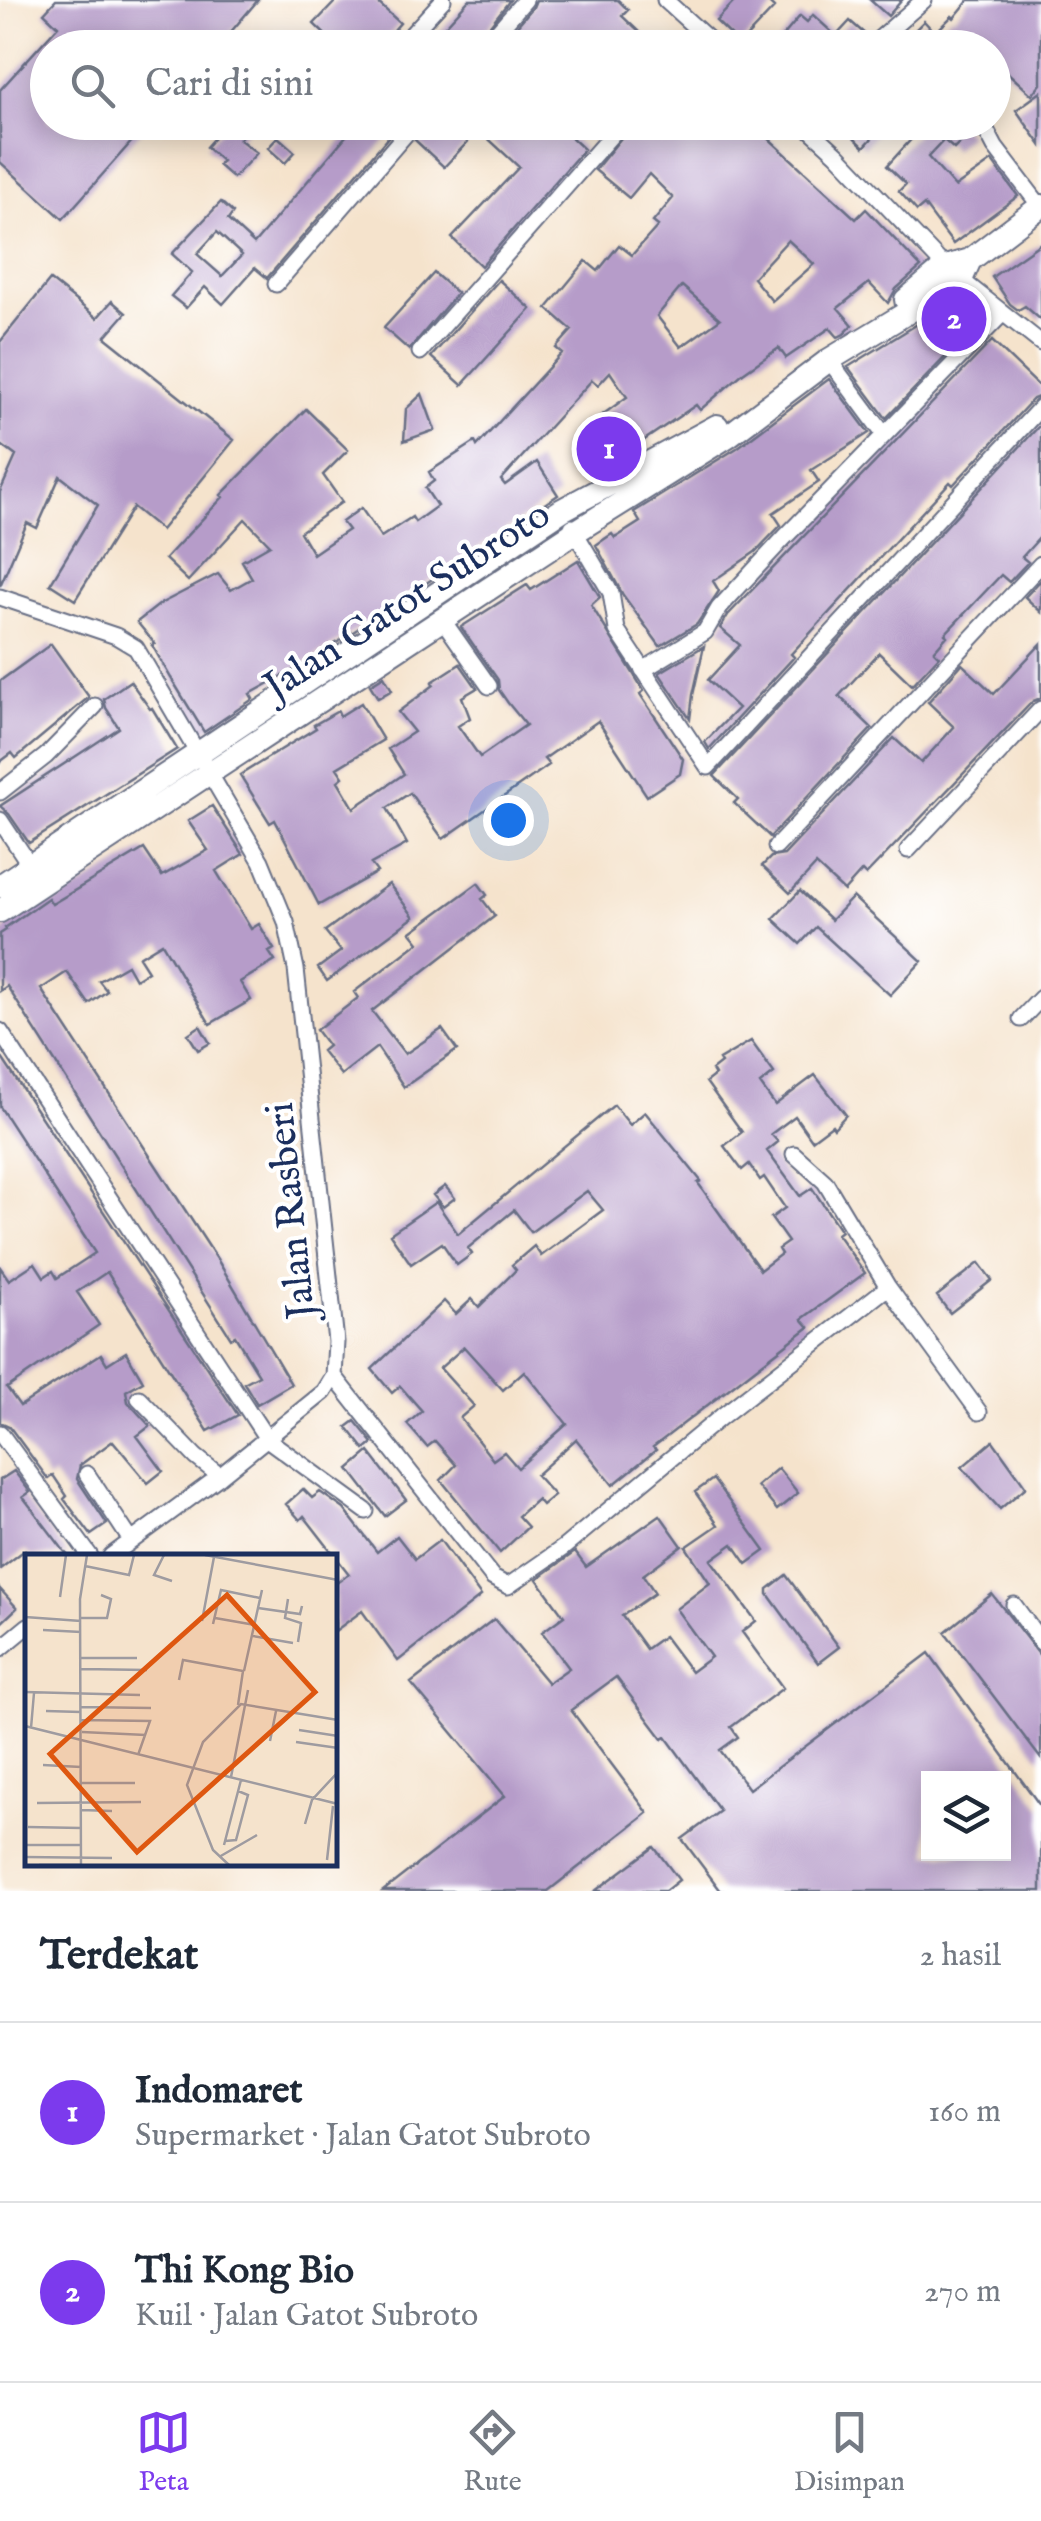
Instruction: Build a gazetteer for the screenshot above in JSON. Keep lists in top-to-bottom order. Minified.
{"streets":{"main road":["Jalan Gatot Subroto"],"street":["Jalan Rasberi"]},"crossings":[["Jalan Gatot Subroto","Jalan Rasberi"]],"page":{"search":"Cari di sini","pins":["2","1"],"heading":["Terdekat","2 hasil"],"list":[{"mark":"1","name":"Indomaret","note":"Supermarket · Jalan Gatot Subroto","value":"160 m"},{"mark":"2","name":"Thi Kong Bio","note":"Kuil · Jalan Gatot Subroto","value":"270 m"}],"nav":["Peta","Rute","Disimpan"]}}
